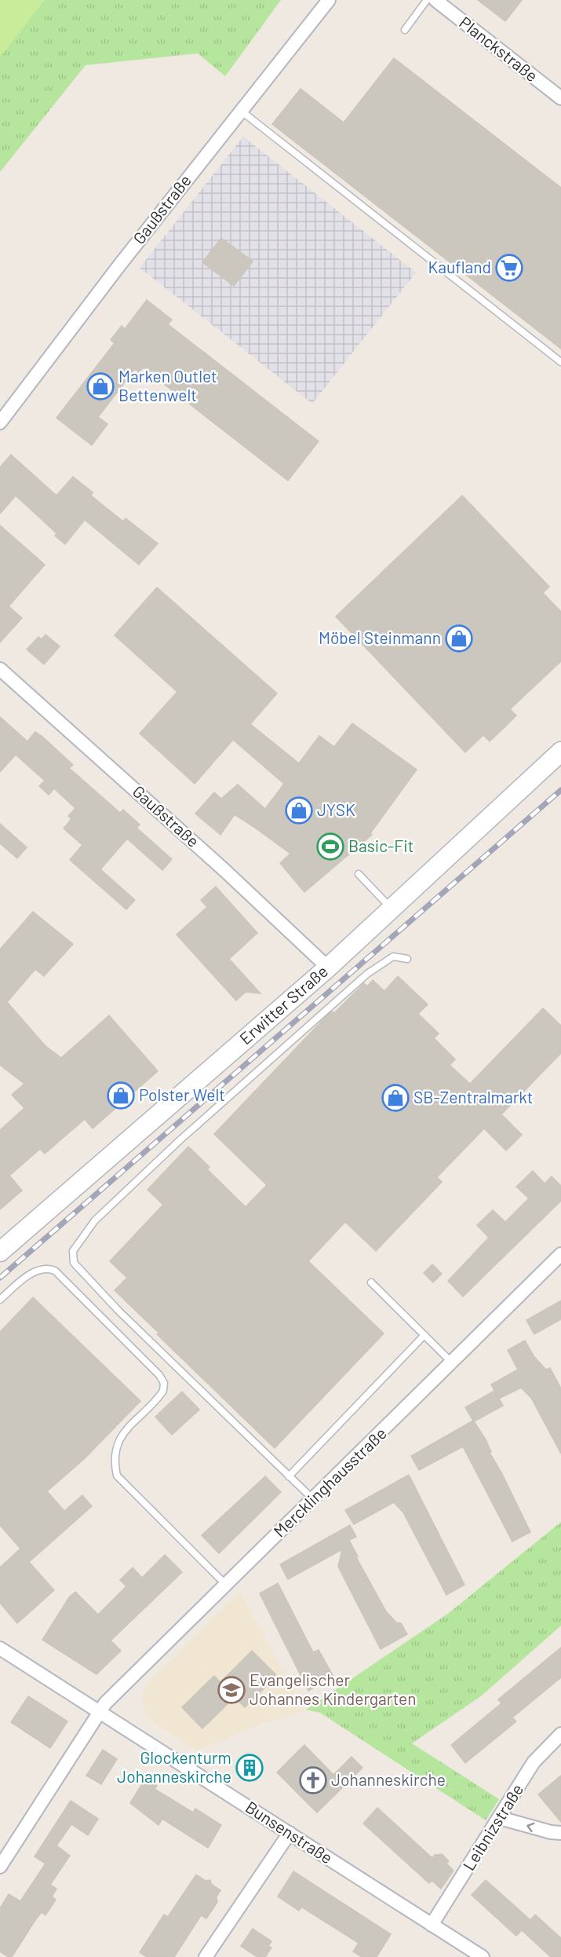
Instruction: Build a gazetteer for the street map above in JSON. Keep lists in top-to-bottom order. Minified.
{"streets":{"main road":["Erwitter Straße"],"street":["Planckstraße","Gaußstraße","Mercklinghausstraße","Leibnizstraße","Bunsenstraße"]},"crossings":[["Gaußstraße","Erwitter Straße"],["Mercklinghausstraße","Bunsenstraße"],["Leibnizstraße","Bunsenstraße"]],"places":{"supermarket":["Kaufland"],"shop":["Marken Outlet Bettenwelt","Möbel Steinmann","JYSK","Polster Welt","SB-Zentralmarkt"],"sports":["Basic-Fit"],"school or university":["Evangelischer Johannes Kindergarten"],"building":["Glockenturm Johanneskirche"],"church":["Johanneskirche"]}}
